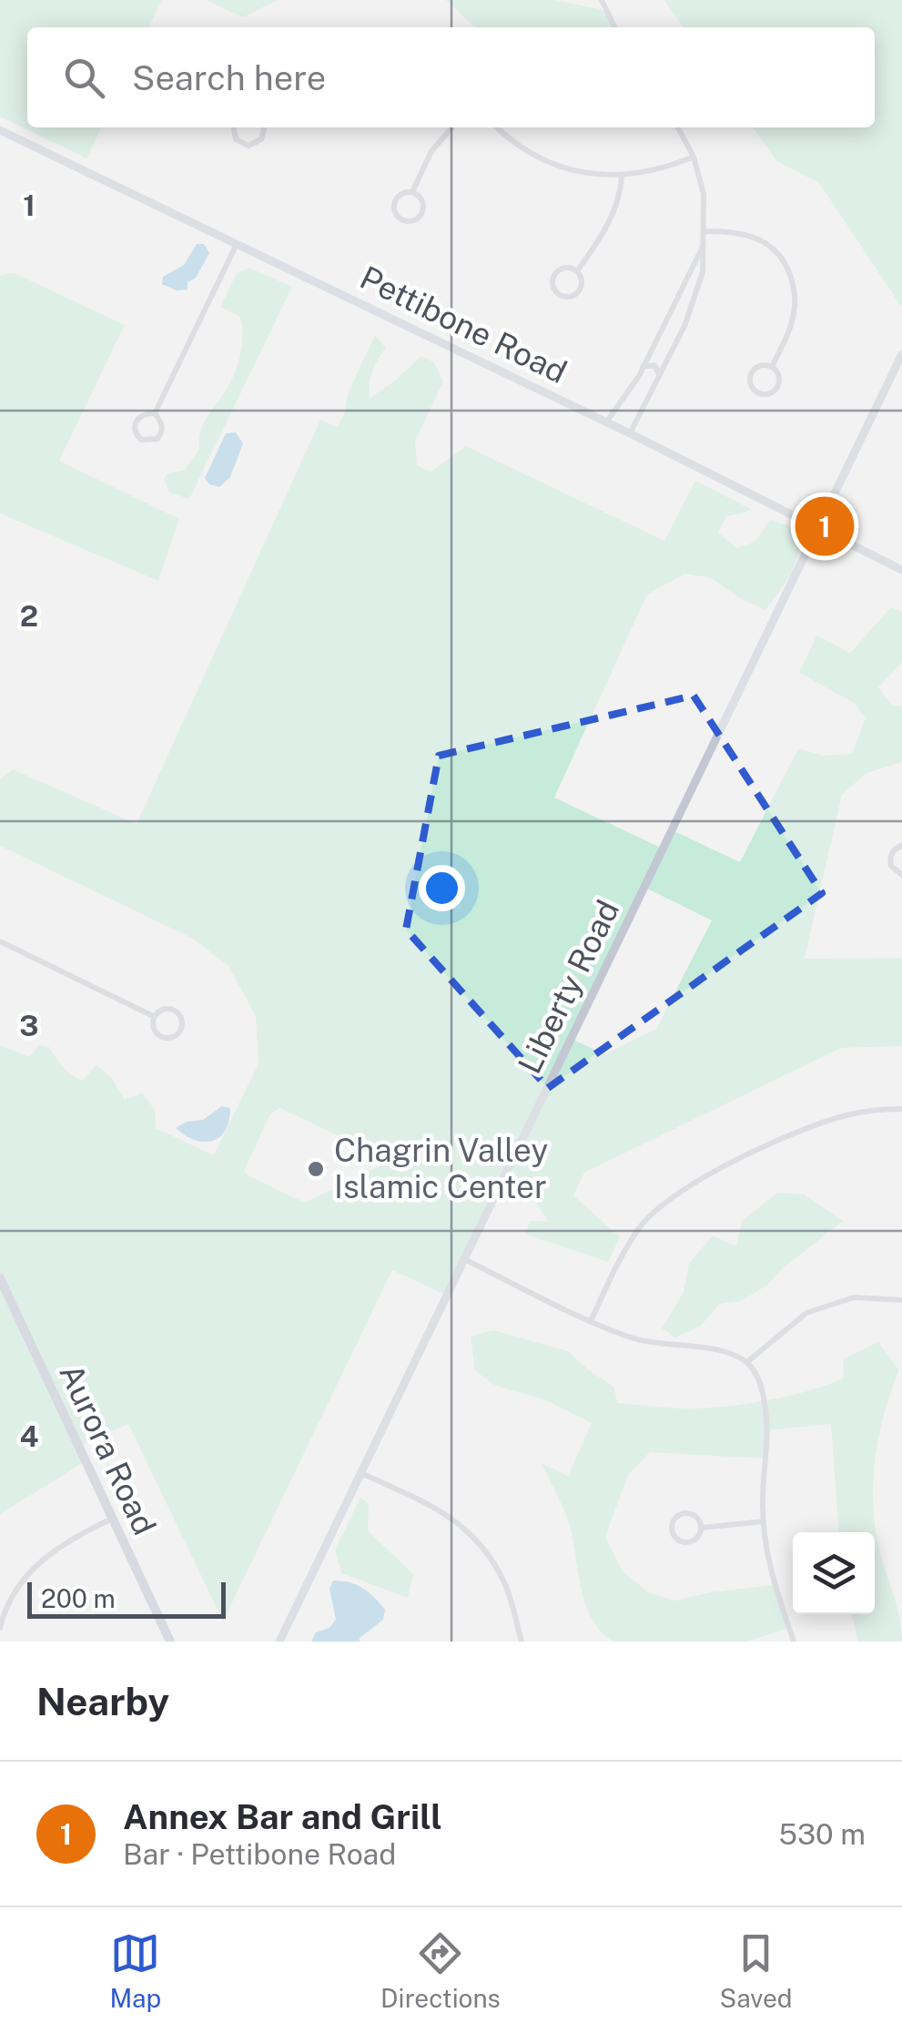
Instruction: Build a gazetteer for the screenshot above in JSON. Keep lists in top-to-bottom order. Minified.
{"streets":{"main road":["Aurora Road"],"street":["Pettibone Road","Liberty Road"]},"crossings":[["Pettibone Road","Liberty Road"]],"places":["Chagrin Valley Islamic Center"],"scale_bar":"200 m","page":{"search":"Search here","pins":"1","scale":"200 m","heading":"Nearby","list":[{"mark":"1","name":"Annex Bar and Grill","note":"Bar · Pettibone Road","value":"530 m"}],"nav":["Map","Directions","Saved"]},"grid":{"rows":["1","2","3","4"]}}
